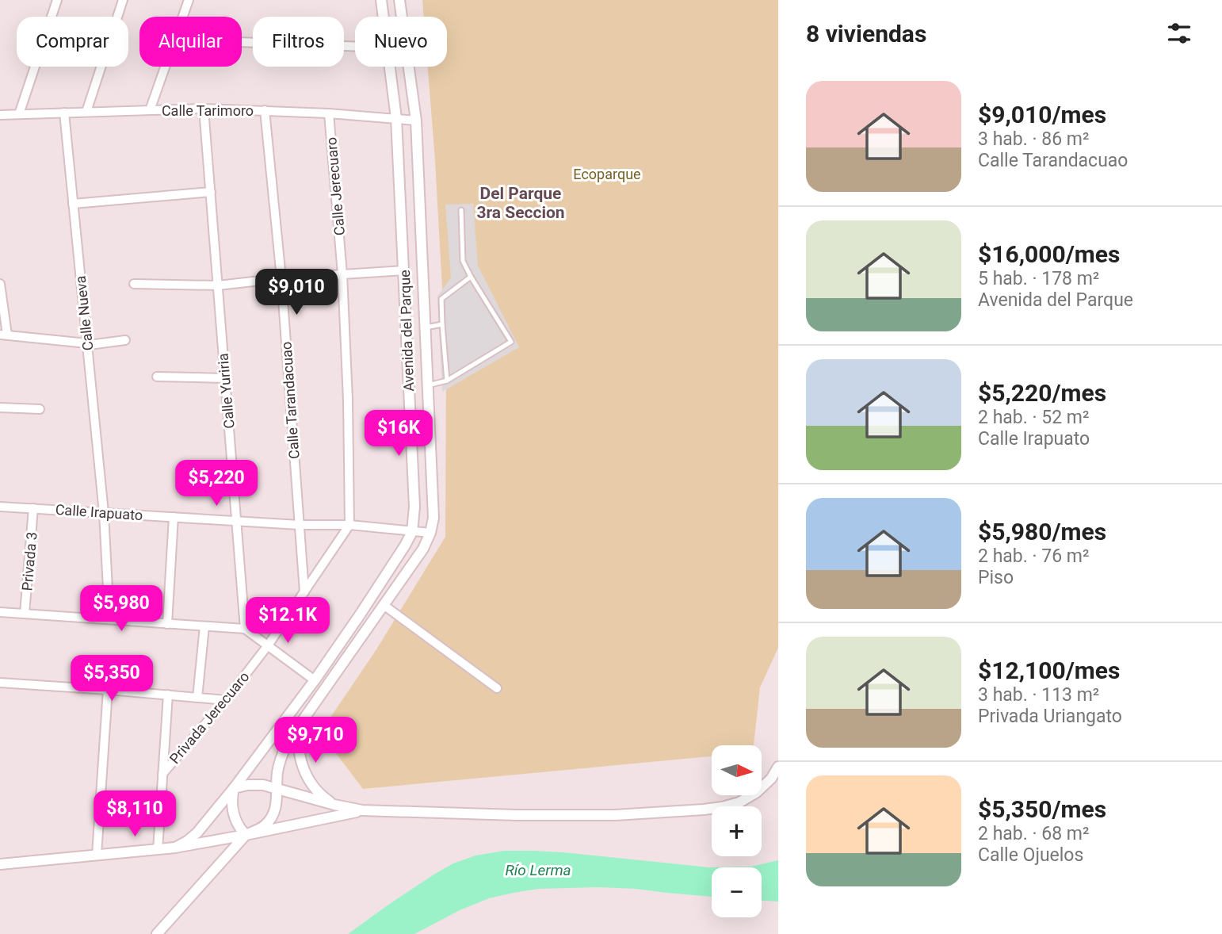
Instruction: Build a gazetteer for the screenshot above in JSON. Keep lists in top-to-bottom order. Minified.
{"streets":{"street":["Calle Tarimoro","Calle Jerecuaro","Calle Nueva","Avenida del Parque","Calle Yuriria","Calle Tarandacuao","Calle Irapuato","Privada 3","Privada Jerecuaro"]},"crossings":[["Calle Tarimoro","Calle Jerecuaro"],["Calle Tarimoro","Calle Nueva"],["Calle Tarimoro","Avenida del Parque"],["Calle Tarimoro","Calle Yuriria"],["Calle Tarimoro","Calle Tarandacuao"],["Calle Jerecuaro","Calle Irapuato"],["Calle Jerecuaro","Privada Jerecuaro"],["Calle Nueva","Calle Irapuato"],["Avenida del Parque","Calle Irapuato"],["Calle Yuriria","Calle Irapuato"],["Calle Tarandacuao","Calle Irapuato"],["Calle Tarandacuao","Privada Jerecuaro"],["Calle Irapuato","Privada 3"],["Calle Irapuato","Privada Jerecuaro"]],"districts":["Del Parque 3ra Seccion"],"water":["Río Lerma"],"parks":["Ecoparque"],"north":"right","page":{"heading":"8 viviendas","chip":["Comprar","Alquilar","Filtros","Nuevo"],"list":[{"name":"$9,010/mes","note":"3 hab. · 86 m² · Calle Tarandacuao"},{"name":"$16,000/mes","note":"5 hab. · 178 m² · Avenida del Parque"},{"name":"$5,220/mes","note":"2 hab. · 52 m² · Calle Irapuato"},{"name":"$5,980/mes","note":"2 hab. · 76 m² · Piso"},{"name":"$12,100/mes","note":"3 hab. · 113 m² · Privada Uriangato"},{"name":"$5,350/mes","note":"2 hab. · 68 m² · Calle Ojuelos"}],"price":["$9,010","$16K","$5,220","$5,980","$12.1K","$5,350","$9,710","$8,110"],"map_buttons":["+","−"]}}
